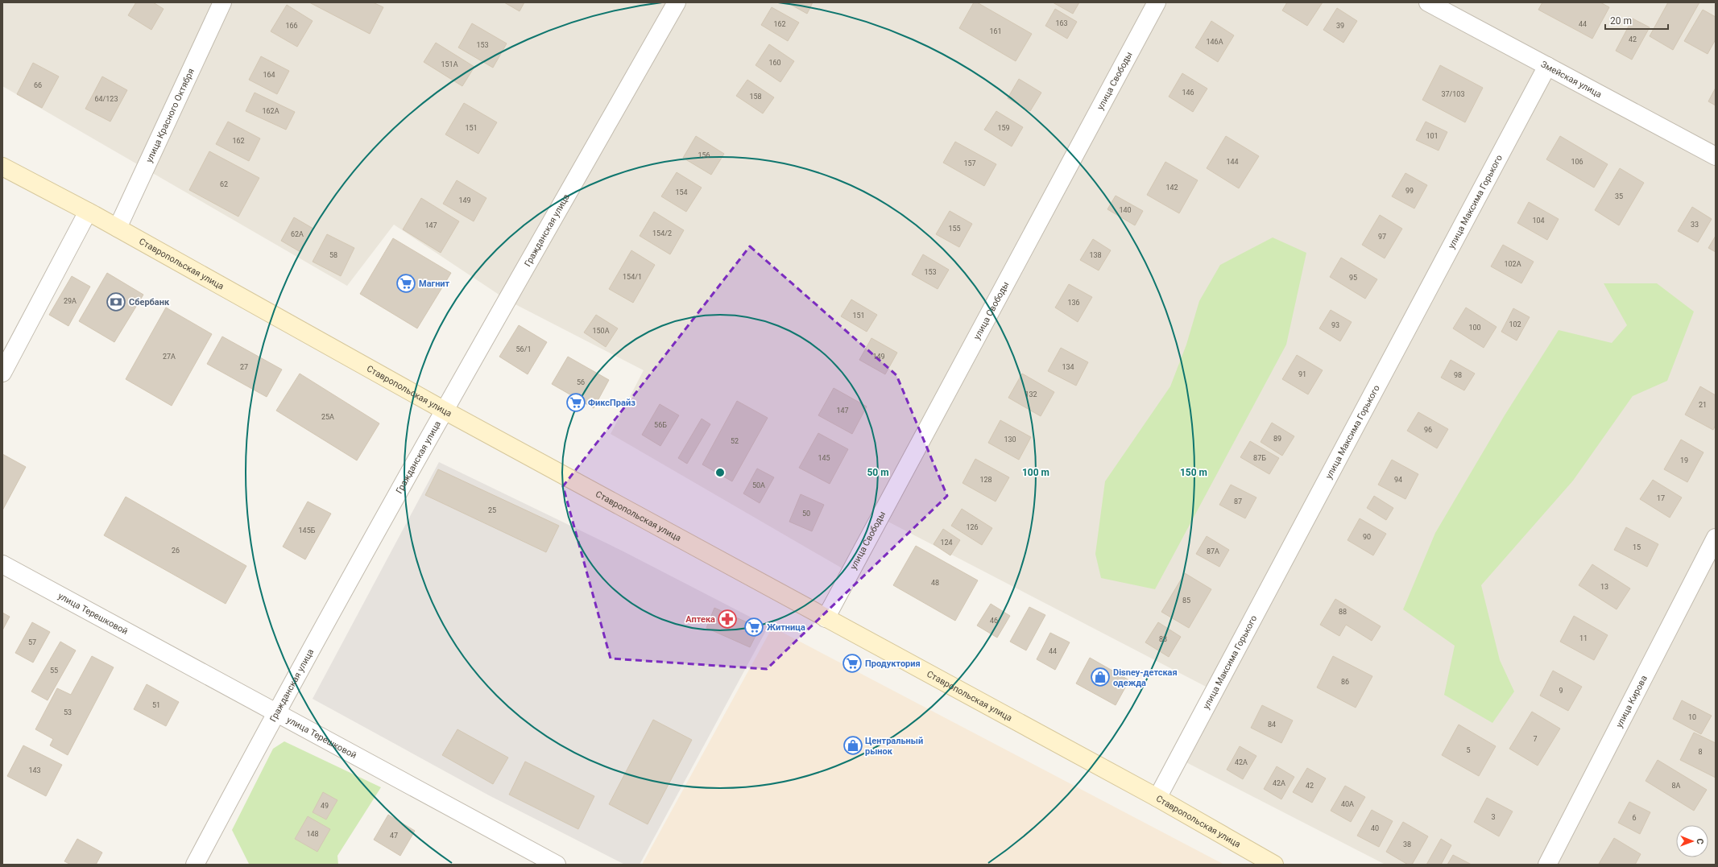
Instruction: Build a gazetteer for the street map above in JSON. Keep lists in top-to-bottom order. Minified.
{"streets":{"street":["Змейская улица","улица Свободы","улица Красного Октября","улица Максима Горького","Гражданская улица","Ставропольская улица","улица Терешковой","улица Кирова"]},"crossings":[["Змейская улица","улица Максима Горького"],["улица Свободы","Ставропольская улица"],["улица Красного Октября","Ставропольская улица"],["улица Максима Горького","Ставропольская улица"],["Гражданская улица","Ставропольская улица"],["Гражданская улица","улица Терешковой"]],"places":{"supermarket":["Магнит","ФиксПрайз","Житница","Продуктория"],"bank":["Сбербанк"],"pharmacy":["Аптека"],"shop":["Disney-детская одежда","Центральный рынок"]},"house_numbers":["163","162","44","166","39","161","42","146А","153","160","151А","164","66","146","37/103","158","64/123","162А","151","159","101","162","156","144","106","157","62","142","99","154","35","149","140","104","33","147","155","154/2","62А","97","58","138","102А","153","154/1","95","29А","136","151","102","93","100","150А","56/1","27А","149","27","134","91","98","56","132","21","147","25А","56Б","96","89","130","52","145","87Б","19","128","94","50А","17","87","25","50","126","145Б","90","124","15","26","87А","48","13","85","88","46","11","83","57","44","55","86","9","51","53","10","84","7","5","8","42А","143","42А","42","8А","40А","49","3","6","40","148","47","38"],"scale_bar":"20 m","north":"right","rings":["50 m","100 m","150 m"]}
